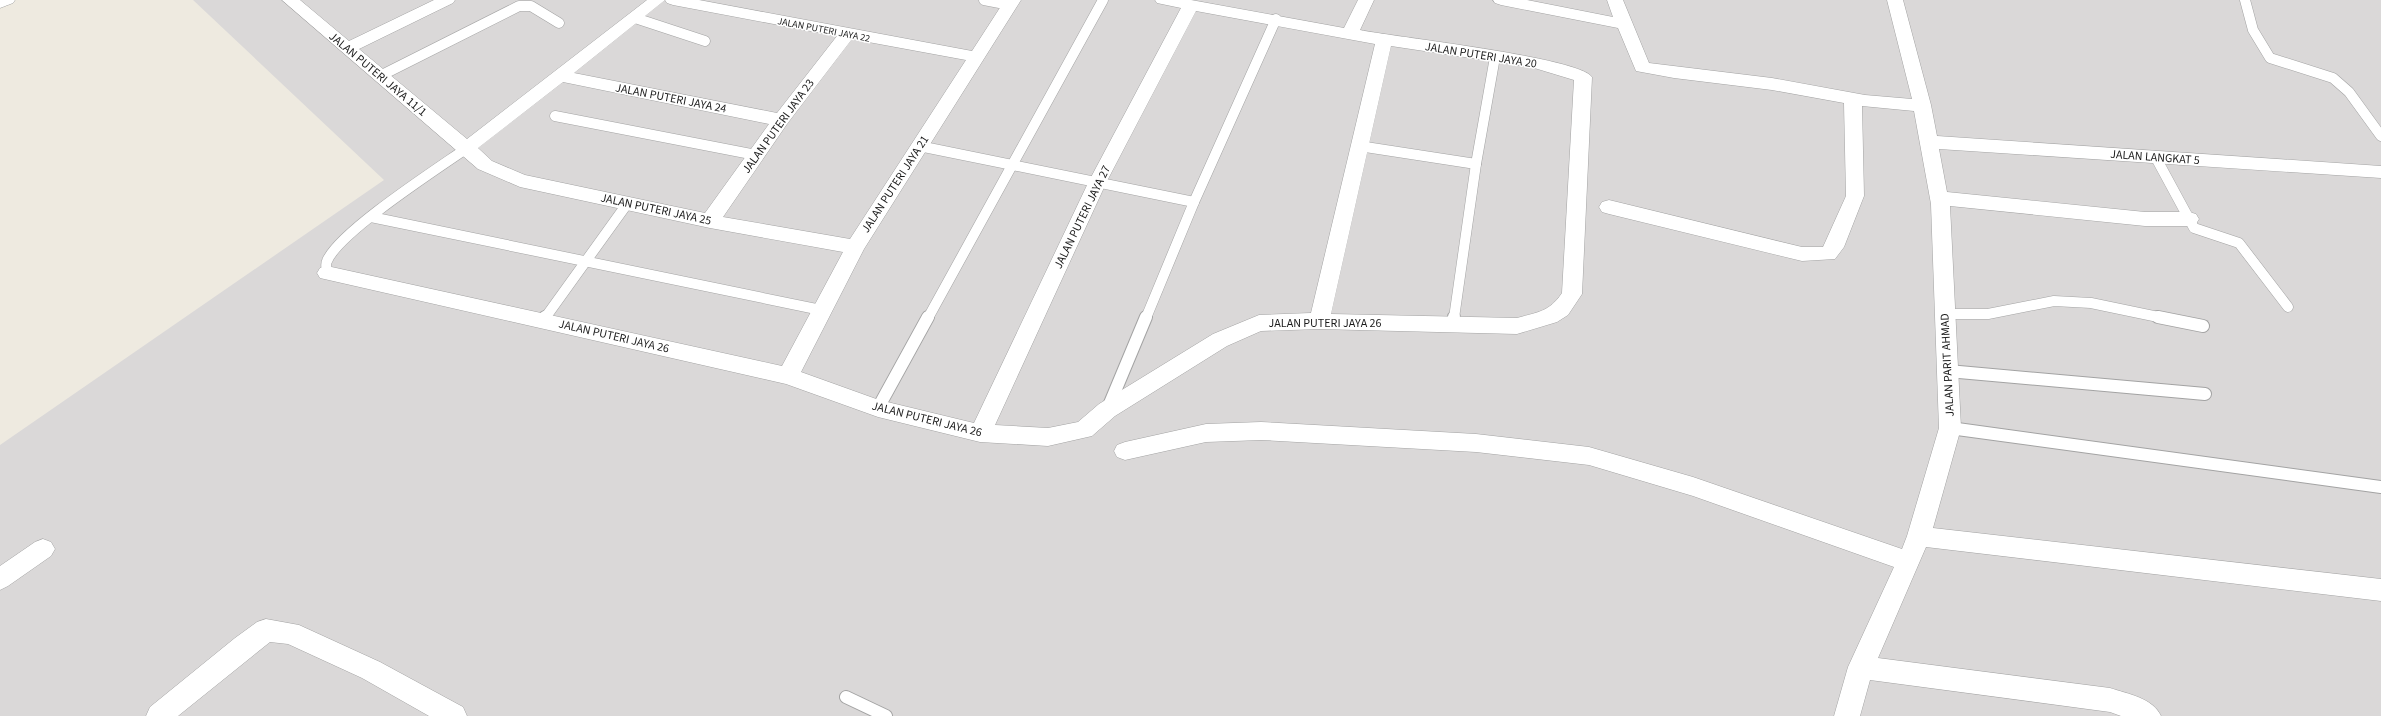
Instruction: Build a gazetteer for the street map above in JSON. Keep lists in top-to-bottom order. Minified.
{"streets":{"street":["JALAN PUTERI JAYA 22","JALAN PUTERI JAYA 20","JALAN PUTERI JAYA 11/1","JALAN PUTERI JAYA 24","JALAN PUTERI JAYA 23","JALAN LANGKAT 5","JALAN PUTERI JAYA 21","JALAN PUTERI JAYA 25","JALAN PUTERI JAYA 27","JALAN PUTERI JAYA 26","JALAN PARIT AHMAD"]},"crossings":[["JALAN PUTERI JAYA 22","JALAN PUTERI JAYA 23"],["JALAN PUTERI JAYA 22","JALAN PUTERI JAYA 21"],["JALAN PUTERI JAYA 20","JALAN PUTERI JAYA 27"],["JALAN PUTERI JAYA 20","JALAN PUTERI JAYA 26"],["JALAN PUTERI JAYA 11/1","JALAN PUTERI JAYA 25"],["JALAN PUTERI JAYA 24","JALAN PUTERI JAYA 23"],["JALAN PUTERI JAYA 23","JALAN PUTERI JAYA 25"],["JALAN LANGKAT 5","JALAN PARIT AHMAD"],["JALAN PUTERI JAYA 21","JALAN PUTERI JAYA 25"],["JALAN PUTERI JAYA 21","JALAN PUTERI JAYA 26"],["JALAN PUTERI JAYA 27","JALAN PUTERI JAYA 26"]]}
